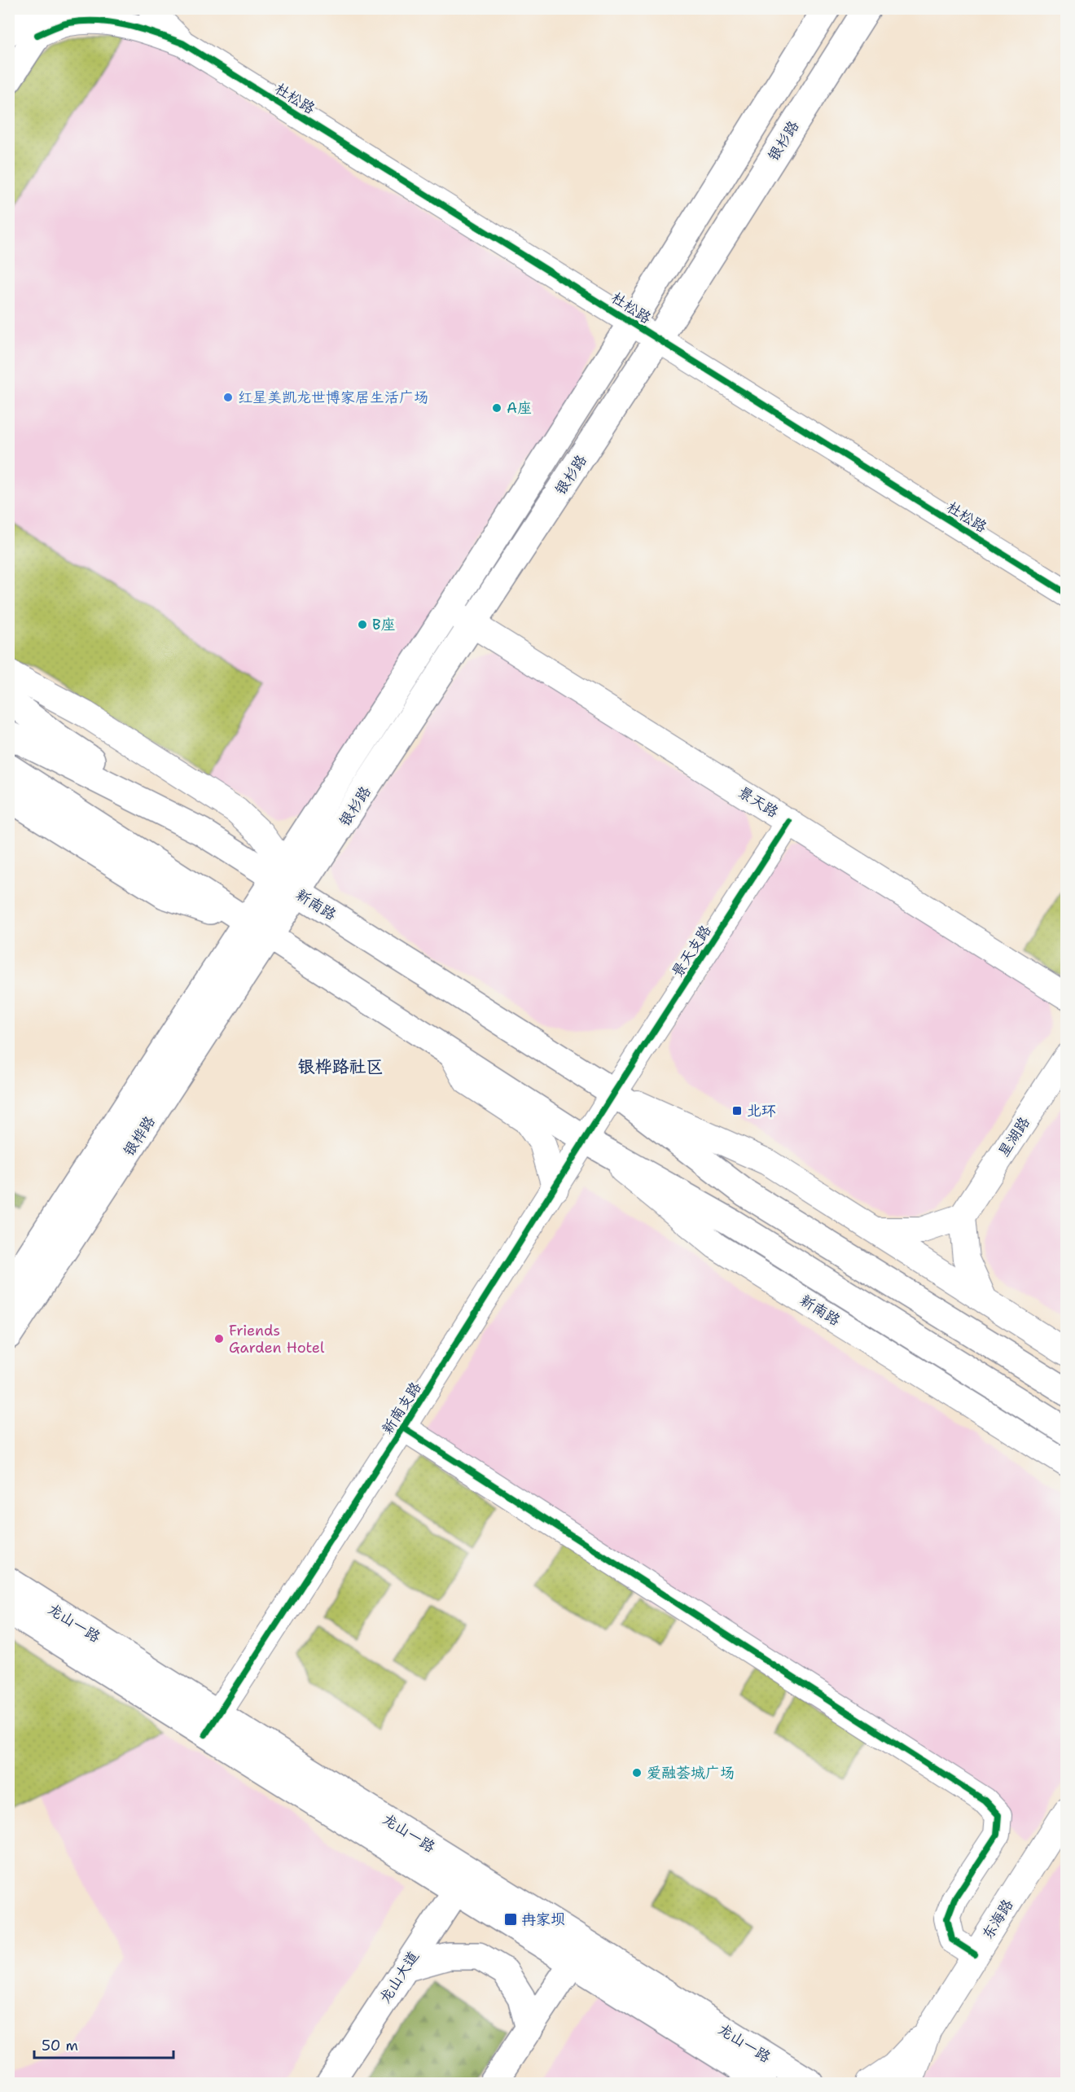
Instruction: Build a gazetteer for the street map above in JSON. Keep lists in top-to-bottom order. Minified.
{"streets":{"main road":["银杉路","新南路","银桦路","龙山一路","龙山大道"],"street":["杜松路","景天路","景天支路","星湖路","新南支路","东海路"]},"crossings":[["杜松路","银杉路"],["银杉路","景天路"],["银杉路","新南路"],["银杉路","银桦路"],["景天路","景天支路"],["新南路","景天支路"],["新南路","银桦路"],["新南路","新南支路"],["景天支路","新南支路"],["新南支路","龙山一路"],["龙山一路","龙山大道"]],"districts":["银桦路社区"],"places":{"other":["红星美凯龙世博家居生活广场","A座","B座","Friends Garden Hotel","爱融荟城广场"],"transit":["北环","冉家坝"]},"scale_bar":"50 m"}
